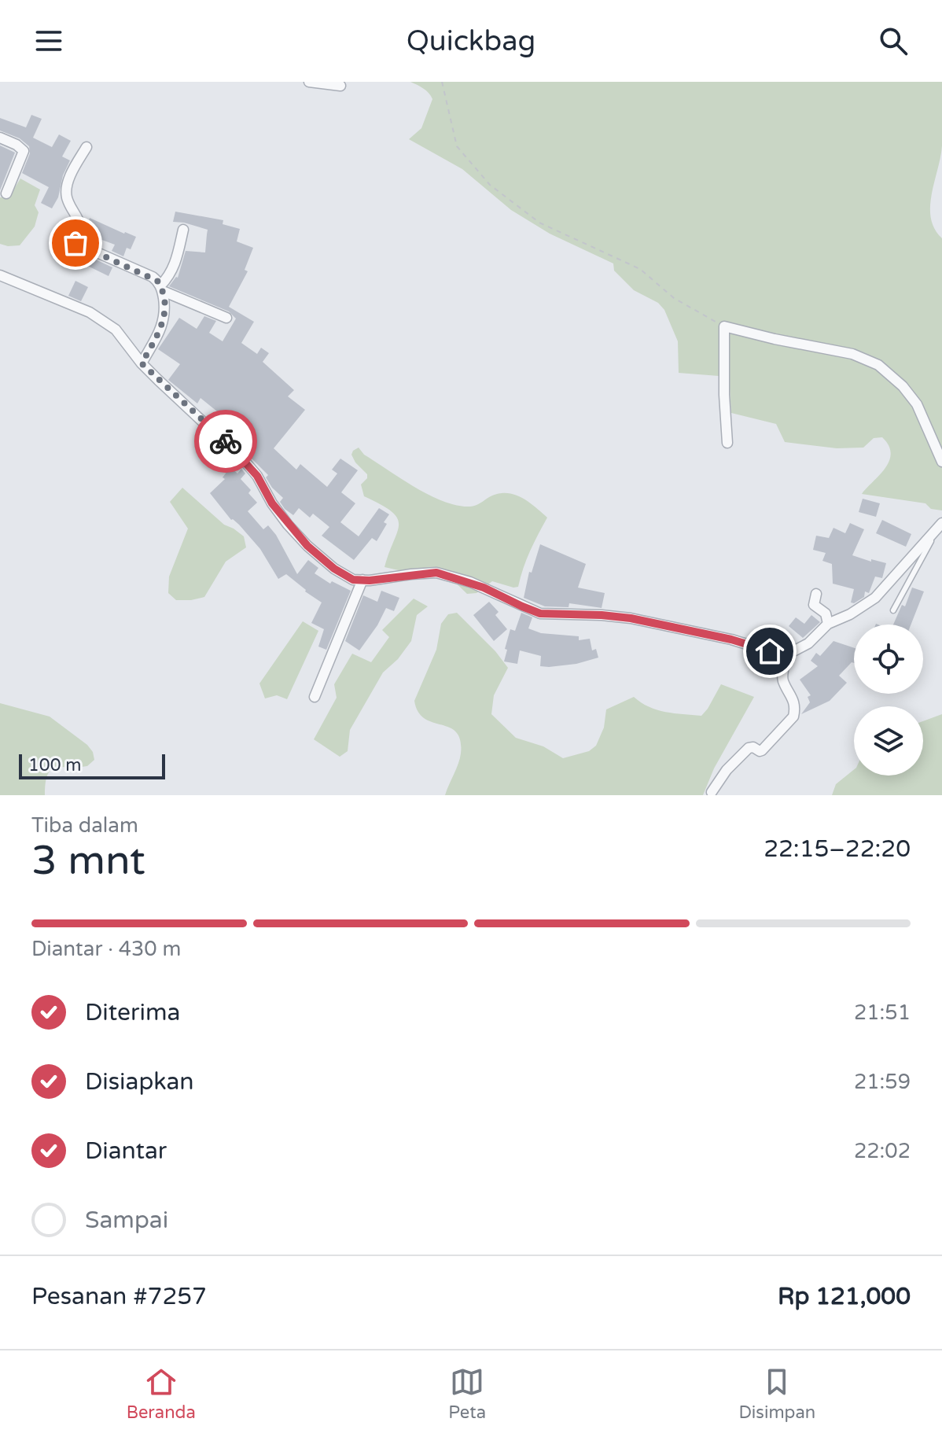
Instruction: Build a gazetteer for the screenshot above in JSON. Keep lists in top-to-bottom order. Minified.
{"scale_bar":"100 m","page":{"header":"Quickbag","scale":"100 m","heading":["3 mnt","Tiba dalam","22:15–22:20"],"panel":["Pesanan #7257","Rp 121,000"],"bar":"Diantar · 430 m","list":[["Diterima","21:51"],["Disiapkan","21:59"],["Diantar","22:02"],"Sampai"],"tabs":["Beranda","Peta","Disimpan"]}}
